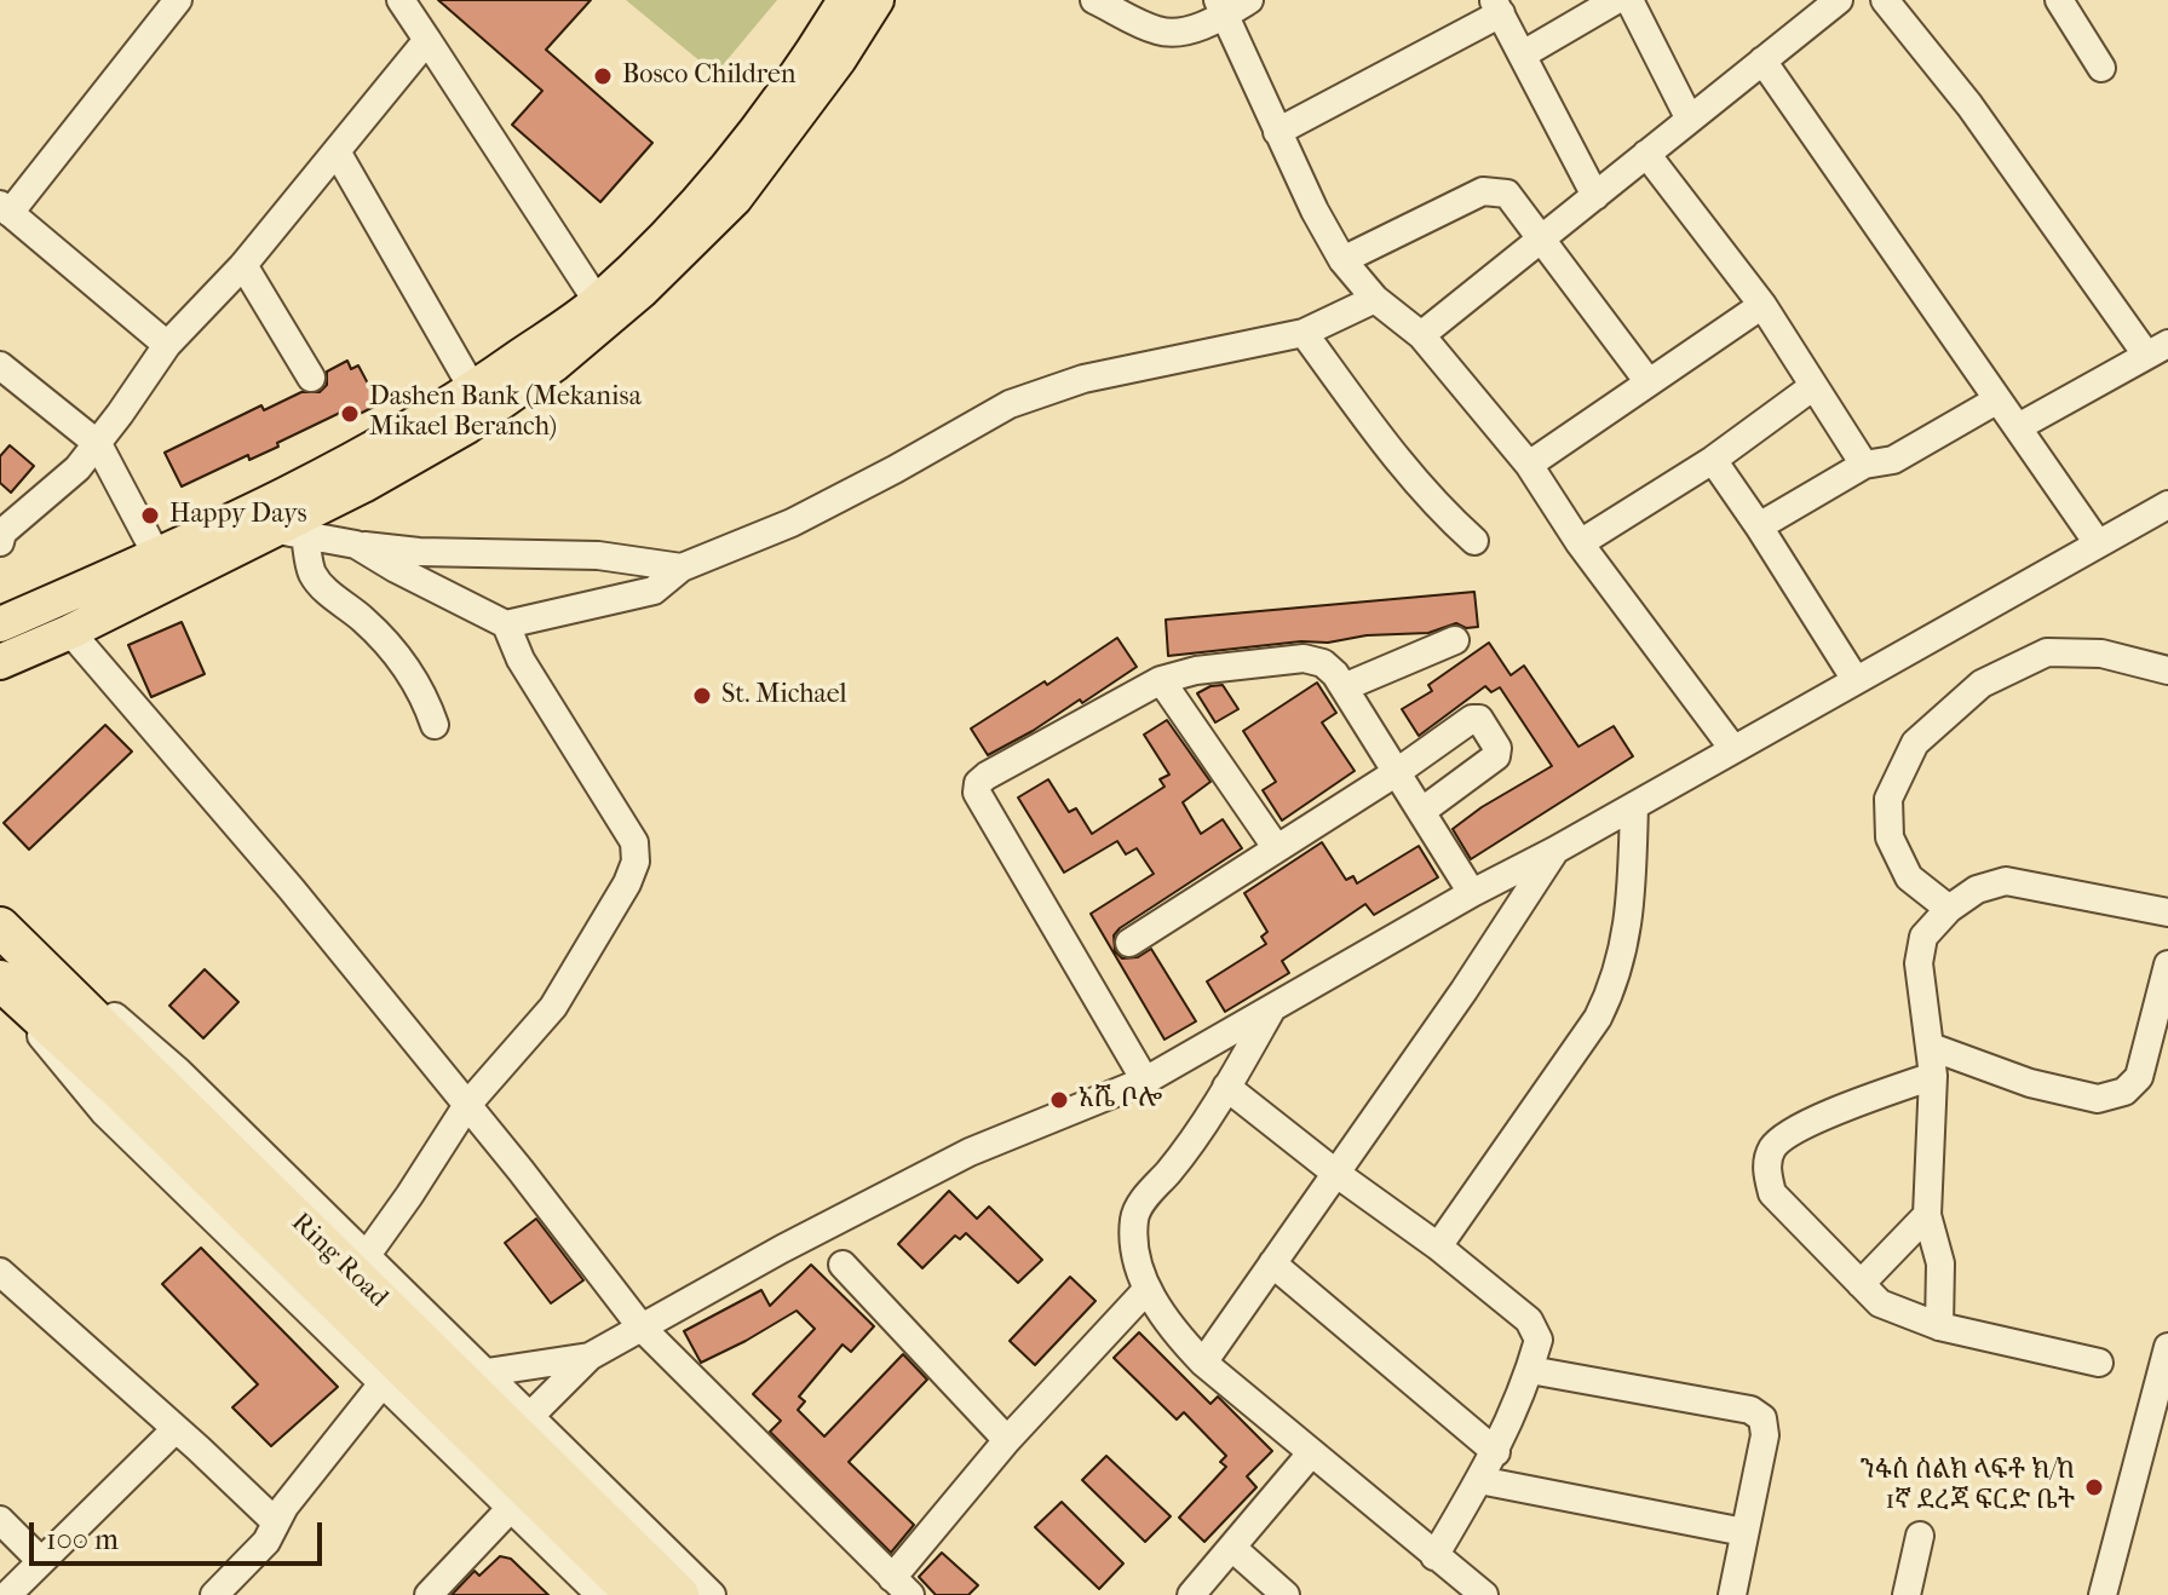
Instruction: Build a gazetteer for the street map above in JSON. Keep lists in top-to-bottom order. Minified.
{"streets":{"highway":["Ring Road"]},"places":["Bosco Children","Dashen Bank (Mekanisa Mikael Beranch)","Happy Days","St. Michael","አሼ ቦሎ","ንፋስ ስልክ ላፍቶ ክ/ከ 1ኛ ደረጃ ፍርድ ቤት"],"scale_bar":"100 m"}
